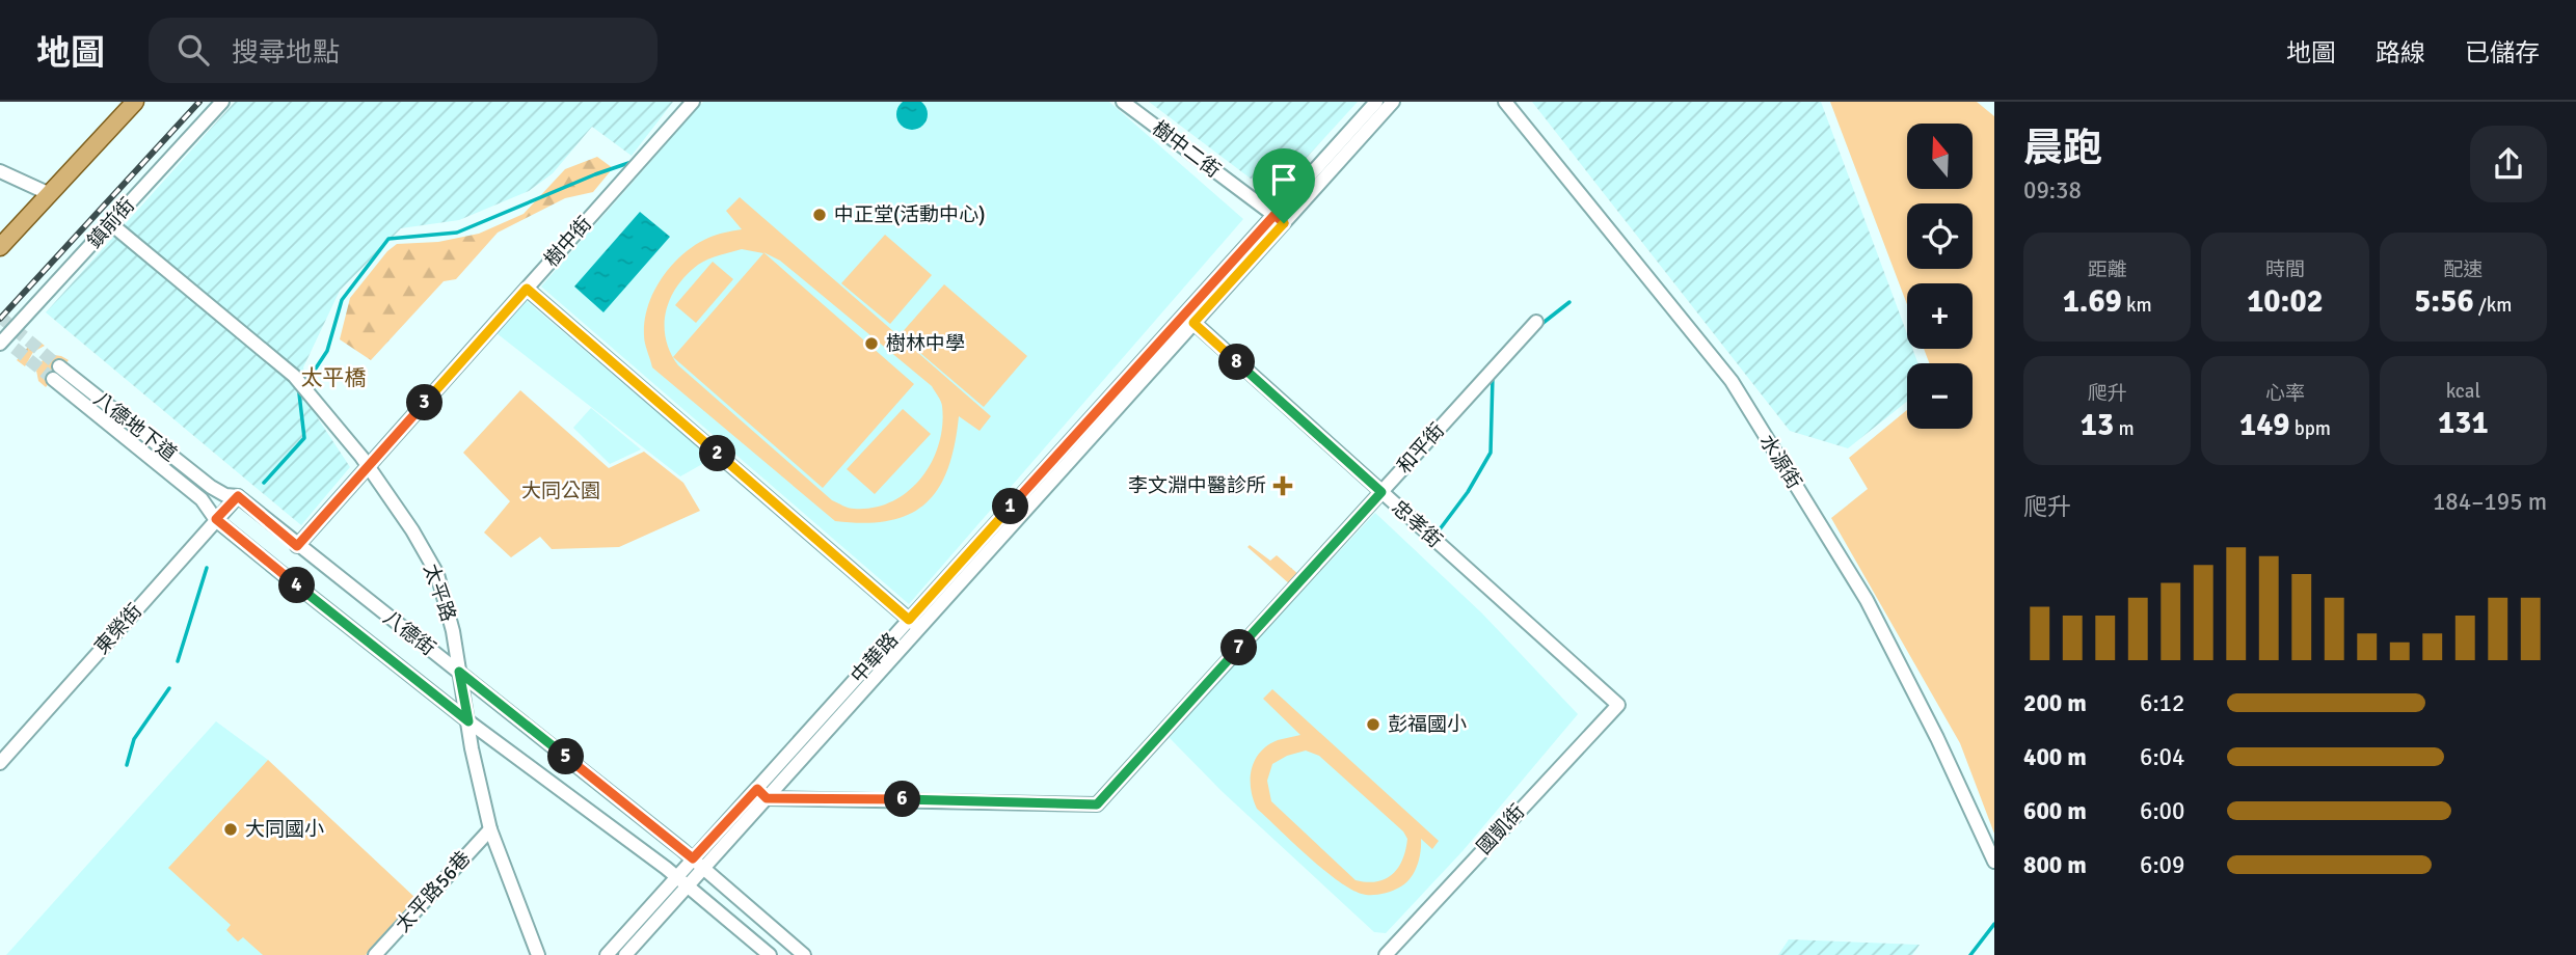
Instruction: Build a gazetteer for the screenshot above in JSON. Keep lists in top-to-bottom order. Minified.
{"streets":{"street":["樹中二街","鎮前街","樹中街","八德地下道","和平街","水源街","忠孝街","太平路","東榮街","八德街","中華路","國凱街","太平路56巷"]},"crossings":[["樹中二街","中華路"],["鎮前街","太平路"],["樹中街","太平路"],["樹中街","八德街"],["八德地下道","八德街"],["和平街","忠孝街"],["和平街","中華路"],["忠孝街","中華路"],["忠孝街","國凱街"],["太平路","八德街"],["太平路","太平路56巷"],["東榮街","八德街"],["八德街","中華路"]],"districts":["太平橋"],"parks":["大同公園"],"places":{"other":["中正堂(活動中心)","樹林中學","彭福國小","大同國小"],"health":["李文淵中醫診所"]},"north":"top","page":{"header":"地圖","search":"搜尋地點","nav":["地圖","路線","已儲存"],"heading":["晨跑","09:38"],"map_buttons":["+","−"],"stats":[["距離","1.69 km"],["時間","10:02"],["配速","5:56 /km"],["爬升","13 m"],["心率","149 bpm"],["kcal","131"]],"pins":["8","3","2","1","4","7","5","6"],"chart":["爬升","184–195 m"],"list":[{"name":"200 m","note":"6:12"},{"name":"400 m","note":"6:04"},{"name":"600 m","note":"6:00"},{"name":"800 m","note":"6:09"}]}}
